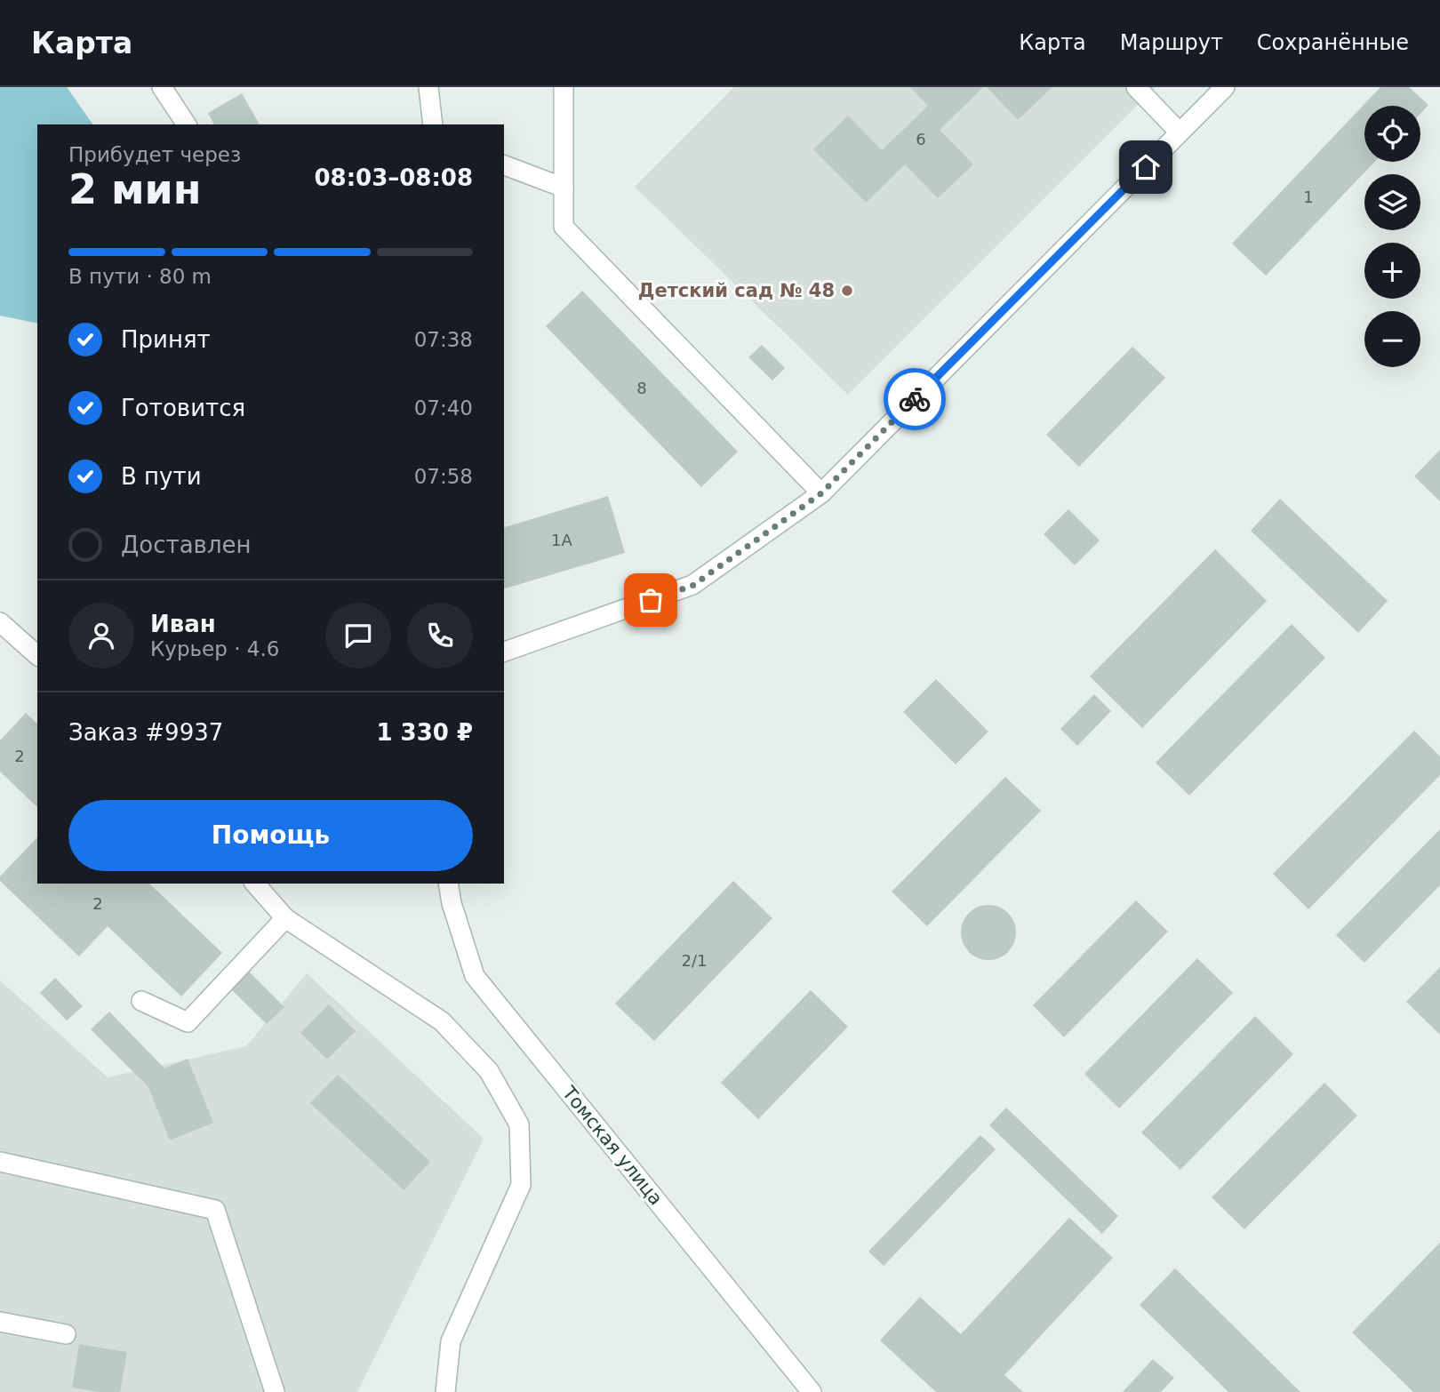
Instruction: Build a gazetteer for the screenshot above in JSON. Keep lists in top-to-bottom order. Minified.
{"streets":{"street":["Томская улица"]},"places":["Детский сад № 48"],"house_numbers":["6","1","8","1А","2","2","2/1"],"page":{"header":"Карта","nav":["Карта","Маршрут","Сохранённые"],"map_buttons":["+","−"],"heading":["2 мин","Прибудет через","08:03–08:08"],"panel":["Иван","Курьер · 4.6","Заказ #9937","1 330 ₽"],"bar":"В пути · 80 m","list":[["Принят","07:38"],["Готовится","07:40"],["В пути","07:58"],"Доставлен"],"buttons":"Помощь"}}
